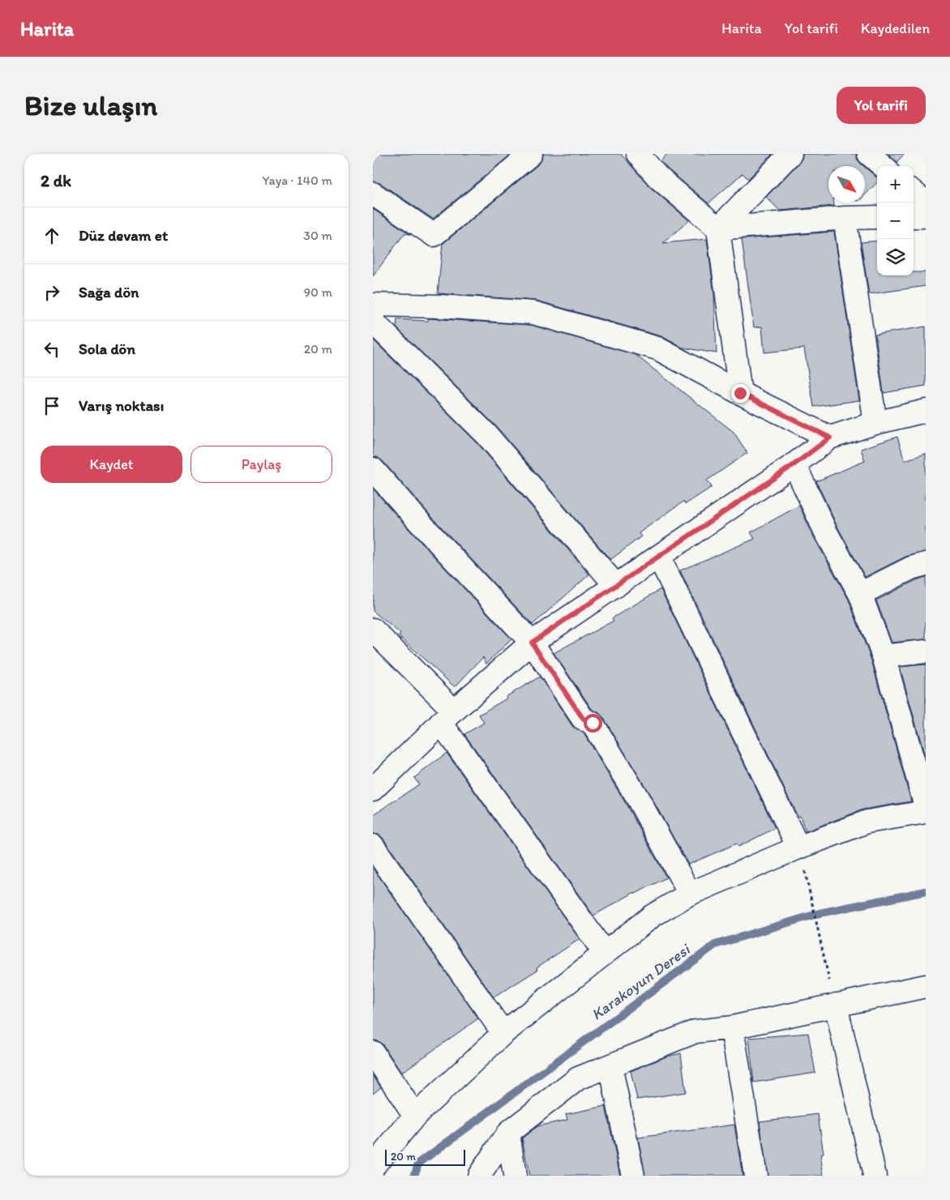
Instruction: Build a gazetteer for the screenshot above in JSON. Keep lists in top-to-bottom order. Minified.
{"water":["Karakoyun Deresi"],"scale_bar":"20 m","north":"bottom right","page":{"header":"Harita","nav":["Harita","Yol tarifi","Kaydedilen"],"buttons":["Yol tarifi",["Kaydet","Paylaş"]],"title":"Bize ulaşın","heading":["2 dk","Yaya · 140 m"],"map_buttons":["+","−"],"list":[["Düz devam et","30 m"],["Sağa dön","90 m"],["Sola dön","20 m"],"Varış noktası"],"scale":"20 m"}}
